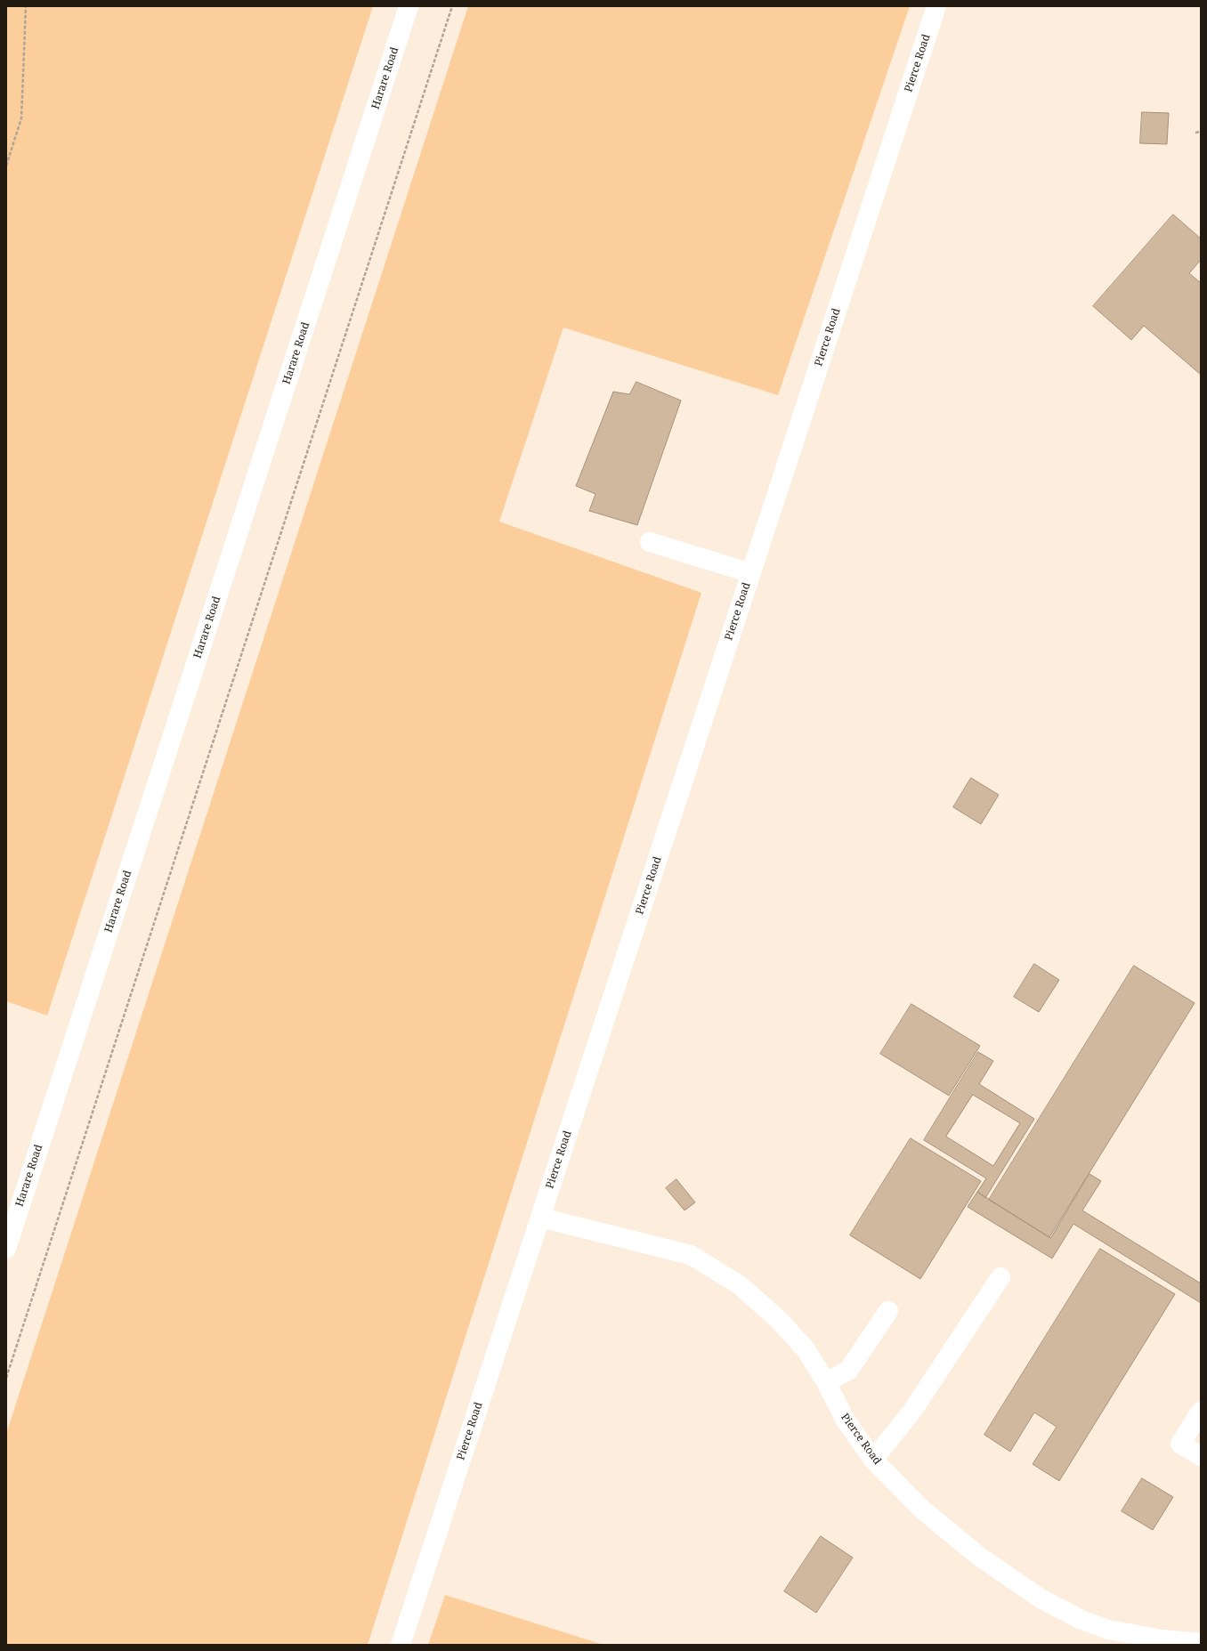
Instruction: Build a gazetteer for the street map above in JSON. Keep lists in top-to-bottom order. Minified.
{"streets":{"main road":["Pierce Road","Harare Road"]}}
